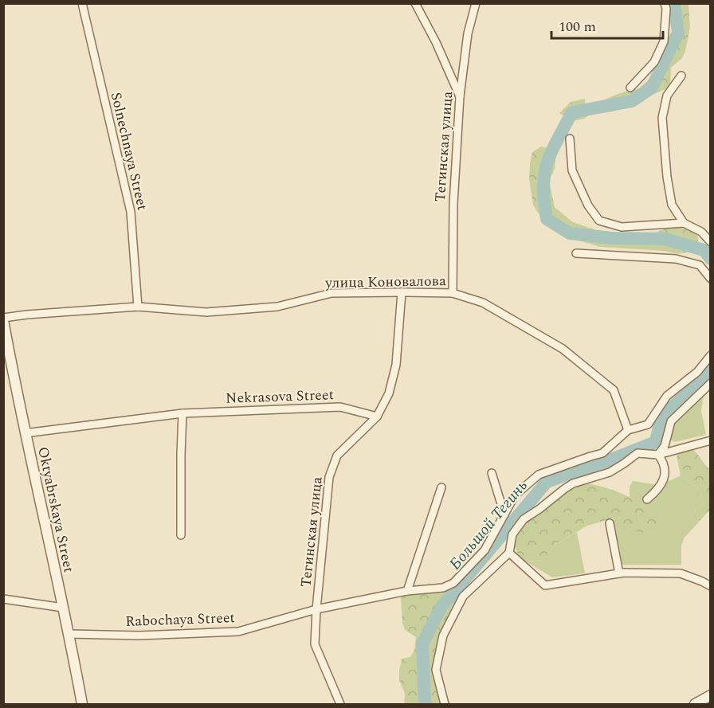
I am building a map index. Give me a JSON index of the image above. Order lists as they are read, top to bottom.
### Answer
{
  "streets": {
    "street": [
      "Тегинская улица",
      "Solnechnaya Street",
      "улица Коновалова",
      "Nekrasova Street",
      "Oktyabrskaya Street",
      "Rabochaya Street"
    ]
  },
  "crossings": [
    ["Тегинская улица", "улица Коновалова"],
    ["Тегинская улица", "Nekrasova Street"],
    ["Тегинская улица", "Rabochaya Street"],
    ["Solnechnaya Street", "улица Коновалова"],
    ["улица Коновалова", "Oktyabrskaya Street"],
    ["Nekrasova Street", "Oktyabrskaya Street"],
    ["Oktyabrskaya Street", "Rabochaya Street"]
  ],
  "water": ["Большой Тегинь"],
  "scale_bar": "100 m"
}
